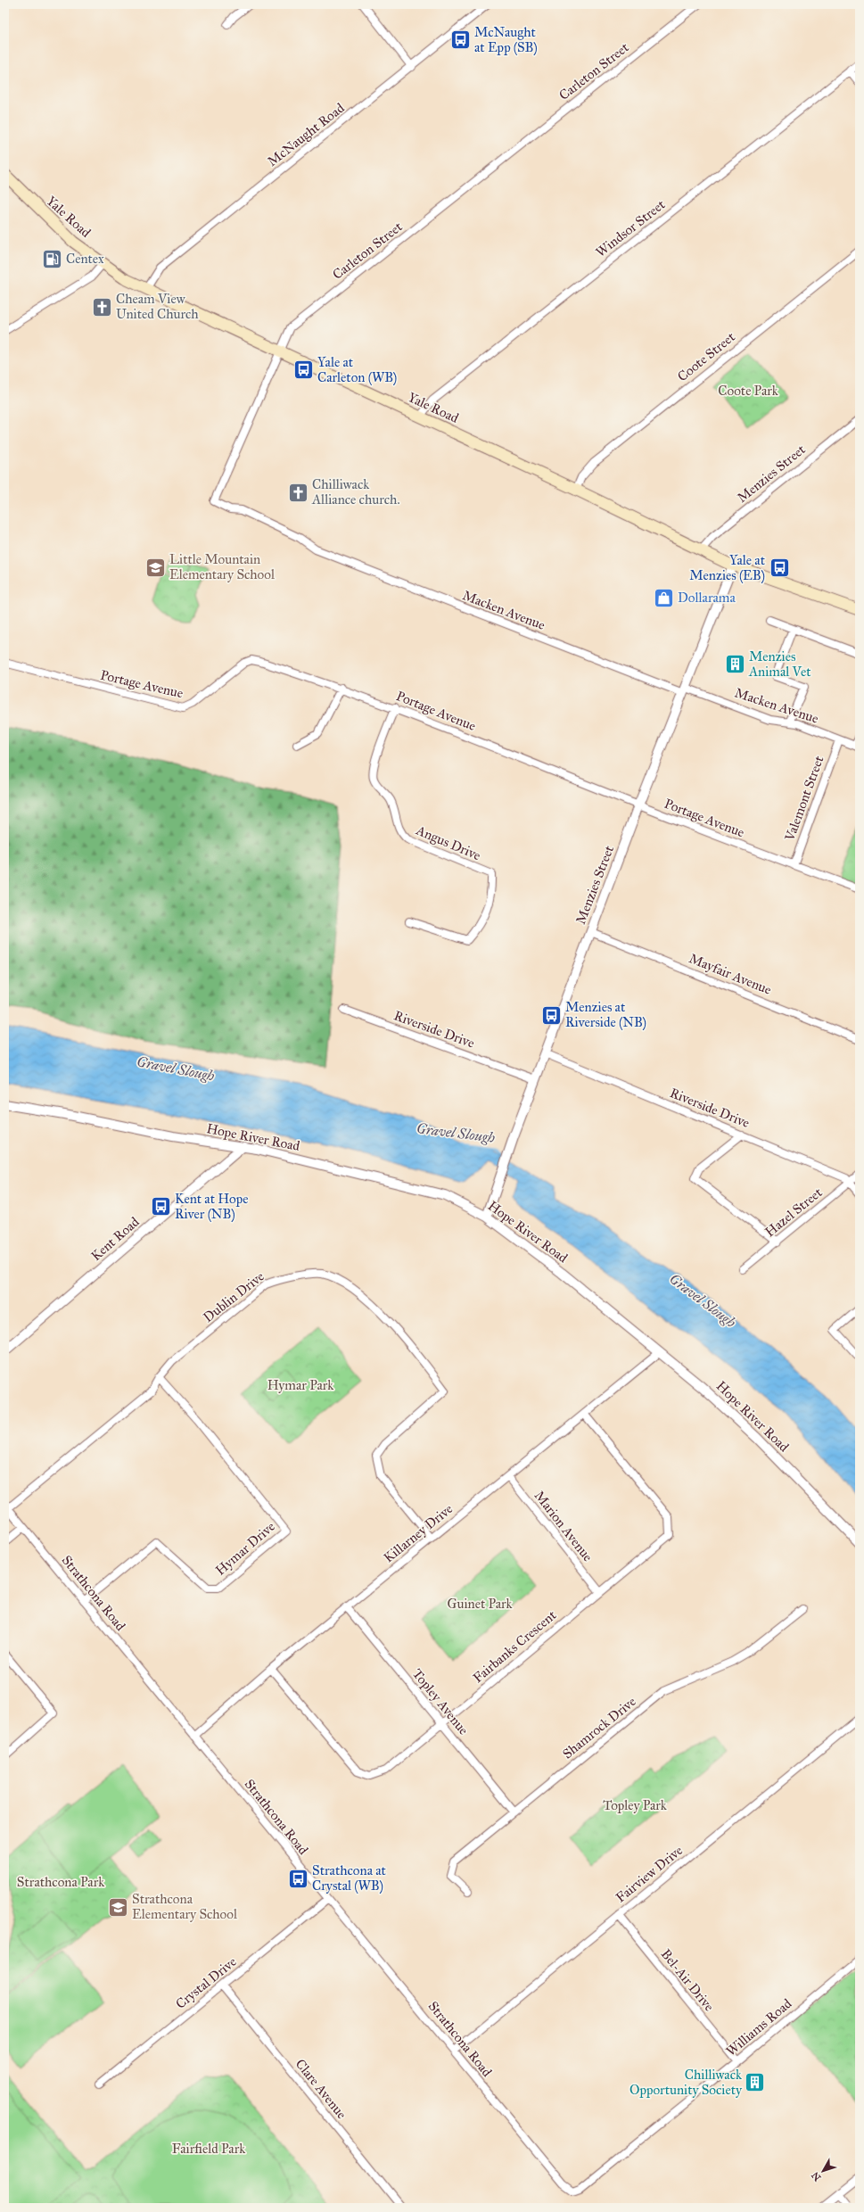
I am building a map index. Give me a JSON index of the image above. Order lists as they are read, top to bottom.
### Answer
{
  "streets": {
    "main road": ["Yale Road"],
    "street": [
      "Carleton Street",
      "McNaught Road",
      "Windsor Street",
      "Coote Street",
      "Menzies Street",
      "Macken Avenue",
      "Portage Avenue",
      "Valemont Street",
      "Angus Drive",
      "Mayfair Avenue",
      "Riverside Drive",
      "Hope River Road",
      "Hazel Street",
      "Kent Road",
      "Dublin Drive",
      "Marion Avenue",
      "Killarney Drive",
      "Hymar Drive",
      "Strathcona Road",
      "Fairbanks Crescent",
      "Topley Avenue",
      "Shamrock Drive",
      "Fairview Drive",
      "Bel-Air Drive",
      "Crystal Drive",
      "Williams Road",
      "Clare Avenue"
    ]
  },
  "crossings": [
    ["Carleton Street", "Yale Road"],
    ["Carleton Street", "Macken Avenue"],
    ["McNaught Road", "Yale Road"],
    ["Yale Road", "Windsor Street"],
    ["Yale Road", "Coote Street"],
    ["Yale Road", "Menzies Street"],
    ["Menzies Street", "Macken Avenue"],
    ["Menzies Street", "Portage Avenue"],
    ["Menzies Street", "Mayfair Avenue"],
    ["Menzies Street", "Riverside Drive"],
    ["Menzies Street", "Hope River Road"],
    ["Macken Avenue", "Valemont Street"],
    ["Portage Avenue", "Valemont Street"],
    ["Portage Avenue", "Angus Drive"],
    ["Riverside Drive", "Hazel Street"],
    ["Hope River Road", "Kent Road"],
    ["Hope River Road", "Killarney Drive"],
    ["Dublin Drive", "Killarney Drive"],
    ["Dublin Drive", "Hymar Drive"],
    ["Dublin Drive", "Strathcona Road"],
    ["Marion Avenue", "Killarney Drive"],
    ["Marion Avenue", "Fairbanks Crescent"],
    ["Killarney Drive", "Strathcona Road"],
    ["Killarney Drive", "Fairbanks Crescent"],
    ["Killarney Drive", "Topley Avenue"],
    ["Hymar Drive", "Strathcona Road"],
    ["Strathcona Road", "Fairview Drive"],
    ["Strathcona Road", "Crystal Drive"],
    ["Strathcona Road", "Williams Road"],
    ["Fairbanks Crescent", "Topley Avenue"],
    ["Topley Avenue", "Shamrock Drive"],
    ["Fairview Drive", "Bel-Air Drive"],
    ["Bel-Air Drive", "Williams Road"],
    ["Crystal Drive", "Clare Avenue"]
  ],
  "water": ["Gravel Slough"],
  "parks": [
    "Coote Park",
    "Hymar Park",
    "Guinet Park",
    "Topley Park",
    "Strathcona Park",
    "Fairfield Park"
  ],
  "places": {
    "bus stop": [
      "McNaught at Epp (SB)",
      "Yale at Carleton (WB)",
      "Yale at Menzies (EB)",
      "Menzies at Riverside (NB)",
      "Kent at Hope River (NB)",
      "Strathcona at Crystal (WB)"
    ],
    "fuel station": ["Centex"],
    "church": ["Cheam View United Church", "Chilliwack Alliance church."],
    "school or university": ["Little Mountain Elementary School", "Strathcona Elementary School"],
    "shop": ["Dollarama"],
    "building": ["Menzies Animal Vet", "Chilliwack Opportunity Society"]
  },
  "north": "bottom left"
}
